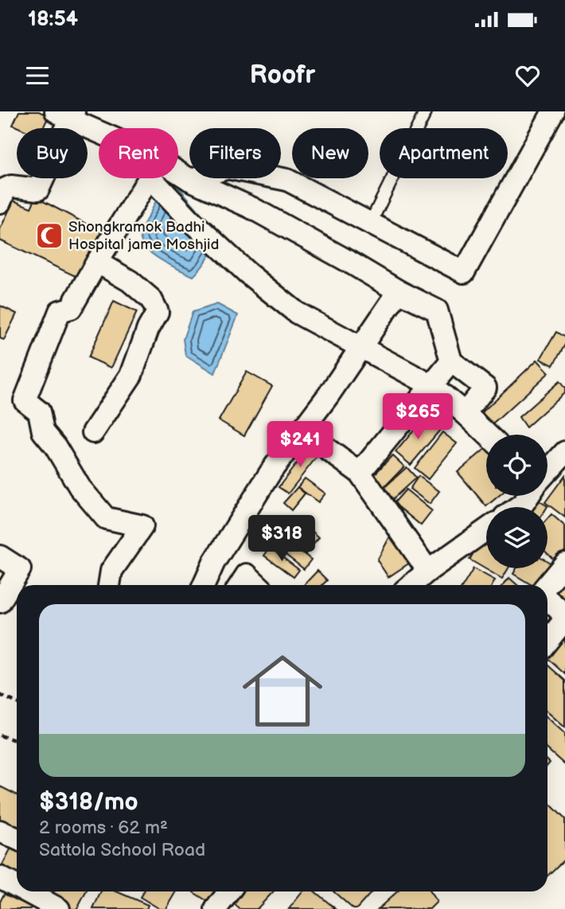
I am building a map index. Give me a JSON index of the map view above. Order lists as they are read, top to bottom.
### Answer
{
  "places": {
    "mosque": ["Shongkramok Badhi Hospital jame Moshjid"]
  },
  "page": {
    "status": "18:54",
    "header": "Roofr",
    "chip": [
      "Buy",
      "Rent",
      "Filters",
      "New",
      "Apartment"
    ],
    "price": ["$265", "$241", "$318"],
    "list": [
      {
        "name": "$318/mo",
        "note": "2 rooms · 62 m² · Sattola School Road"
      }
    ]
  }
}
